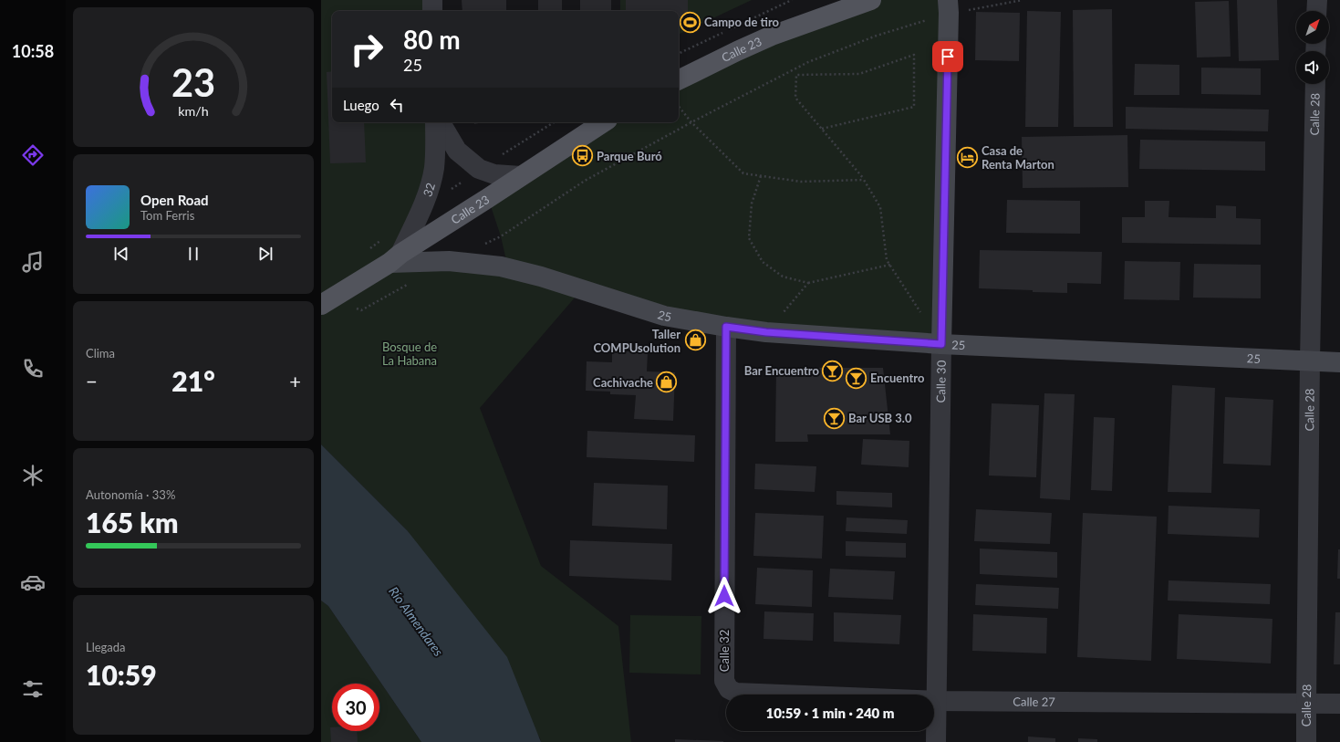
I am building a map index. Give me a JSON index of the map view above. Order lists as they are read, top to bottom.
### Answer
{
  "streets": {
    "main road": ["Calle 23", "25", "Calle 30"],
    "street": [
      "Calle 28",
      "32",
      "Calle 32",
      "Calle 27"
    ]
  },
  "crossings": [
    ["Calle 23", "32"],
    ["Calle 23", "25"],
    ["Calle 28", "25"],
    ["Calle 28", "Calle 27"],
    ["32", "25"],
    ["25", "Calle 30"],
    ["25", "Calle 32"],
    ["Calle 30", "Calle 27"],
    ["Calle 32", "Calle 27"]
  ],
  "water": ["Río Almendares"],
  "parks": ["Bosque de La Habana"],
  "places": {
    "sports": ["Campo de tiro"],
    "bus stop": ["Parque Buró"],
    "hotel": ["Casa de Renta Marton"],
    "shop": ["Taller COMPUsolution", "Cachivache"],
    "bar": ["Bar Encuentro", "Encuentro", "Bar USB 3.0"]
  },
  "north": "top right",
  "page": {
    "tabs": "10:58",
    "turn": ["80 m", "25"],
    "then": "Luego",
    "song": ["Open Road", "Tom Ferris"],
    "tile": [
      "Clima",
      ["Autonomía · 33%", "165 km"],
      ["Llegada", "10:59"]
    ],
    "heat": ["−", "21°", "+"],
    "limit": "30",
    "trip": "10:59 · 1 min · 240 m",
    "gauge": ["23", "km/h"]
  }
}
